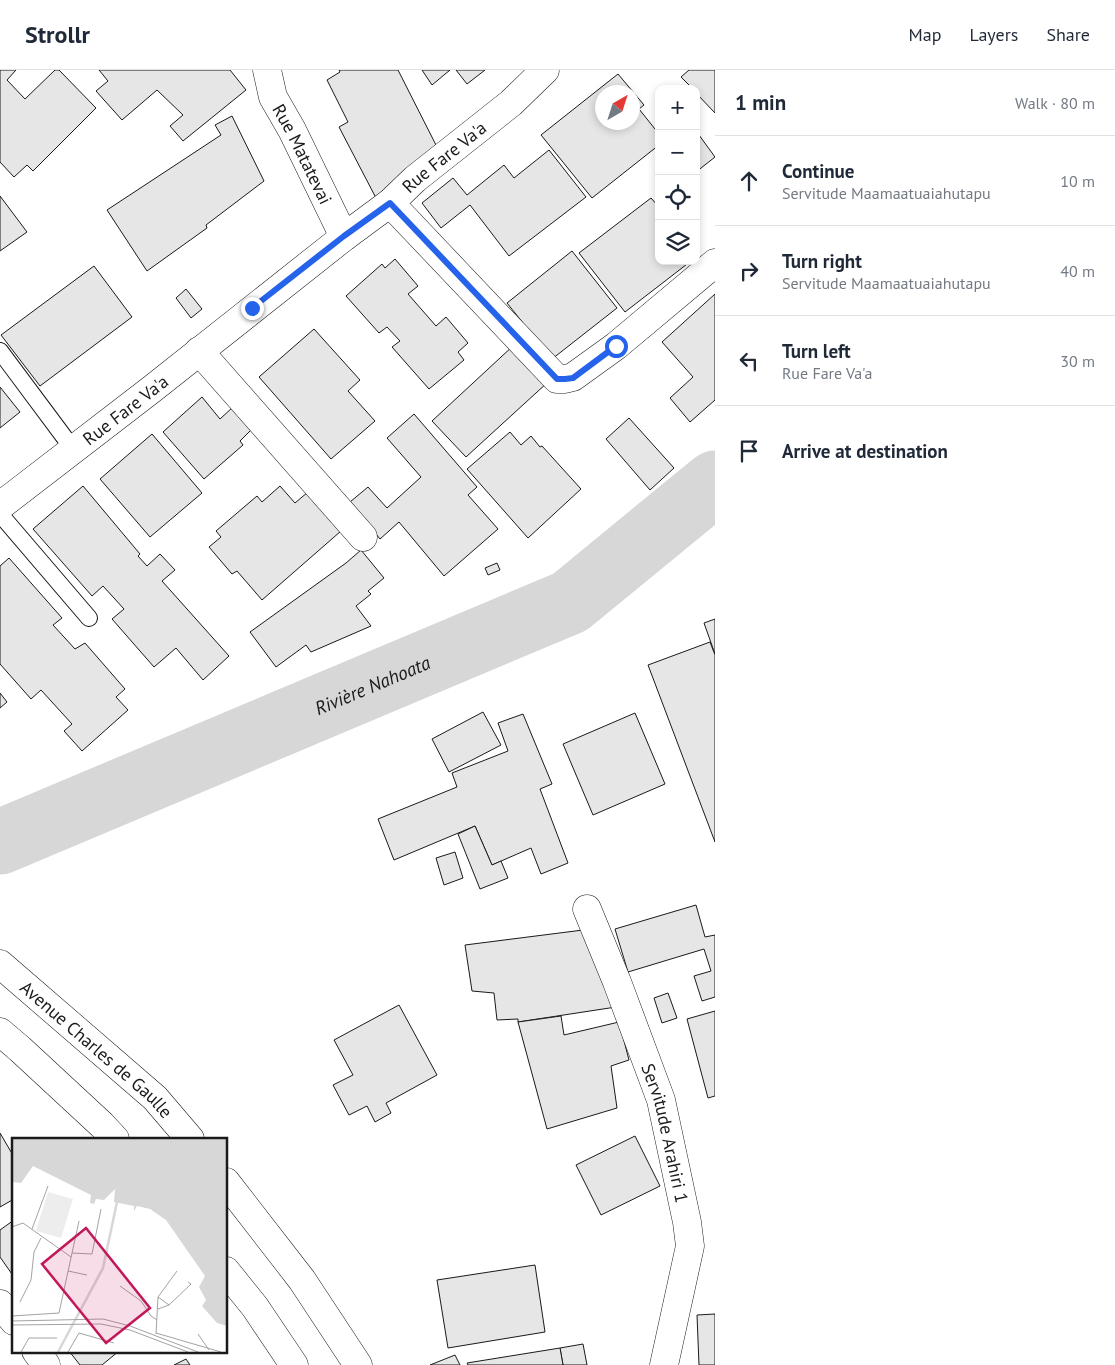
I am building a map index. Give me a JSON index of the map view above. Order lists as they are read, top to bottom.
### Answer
{
  "streets": {
    "street": [
      "Rue Matatevai",
      "Rue Fare Va'a",
      "Avenue Charles de Gaulle",
      "Servitude Arahiri 1"
    ]
  },
  "crossings": [
    ["Rue Matatevai", "Rue Fare Va'a"]
  ],
  "water": ["Rivière Nahoata"],
  "north": "top right",
  "page": {
    "header": "Strollr",
    "nav": ["Map", "Layers", "Share"],
    "heading": ["1 min", "Walk · 80 m"],
    "map_buttons": ["+", "−"],
    "list": [
      ["Continue", "Servitude Maamaatuaiahutapu", "10 m"],
      ["Turn right", "Servitude Maamaatuaiahutapu", "40 m"],
      ["Turn left", "Rue Fare Va'a", "30 m"],
      "Arrive at destination"
    ]
  }
}
